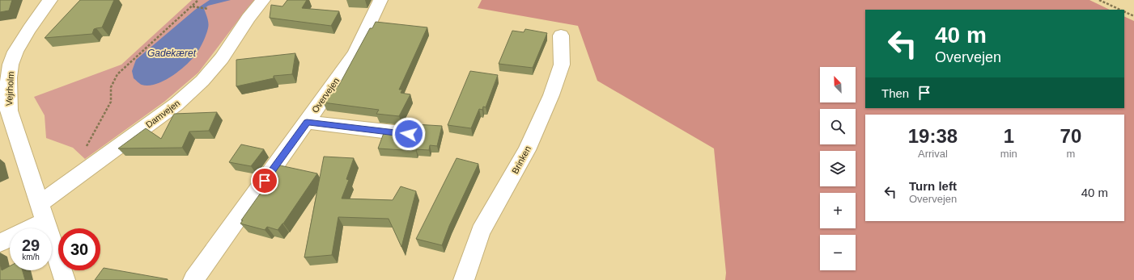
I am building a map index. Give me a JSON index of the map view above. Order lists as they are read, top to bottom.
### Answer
{
  "streets": {
    "street": [
      "Vejrholm",
      "Overvejen",
      "Damvejen",
      "Brinken"
    ]
  },
  "crossings": [
    ["Vejrholm", "Damvejen"]
  ],
  "water": ["Gadekæret"],
  "north": "top left",
  "page": {
    "turn": ["40 m", "Overvejen"],
    "map_buttons": ["+", "−"],
    "then": "Then",
    "eta": [
      "19:38",
      "Arrival",
      "1",
      "min",
      "70",
      "m"
    ],
    "list": [
      {
        "name": "Turn left",
        "note": "Overvejen",
        "value": "40 m"
      }
    ],
    "speed": "29 km/h",
    "limit": "30"
  }
}
